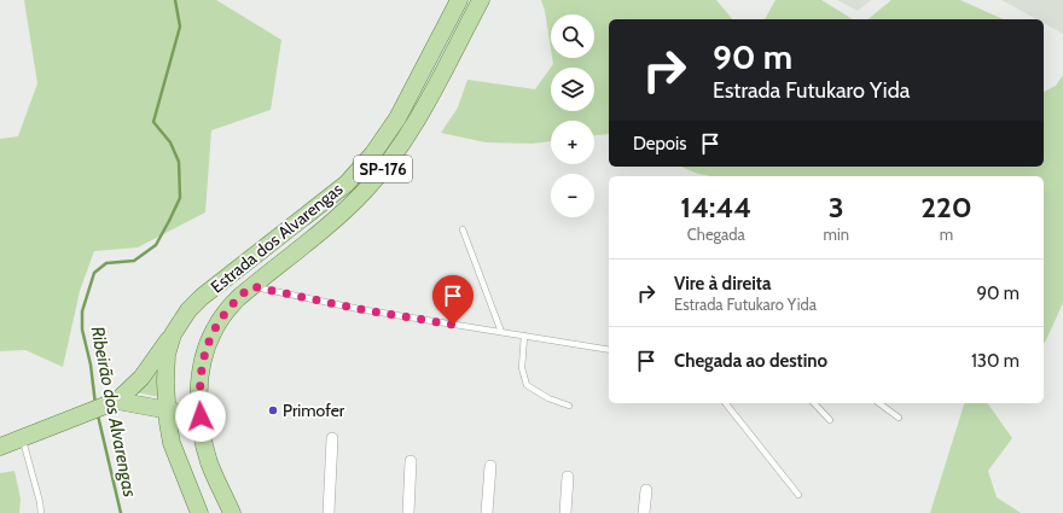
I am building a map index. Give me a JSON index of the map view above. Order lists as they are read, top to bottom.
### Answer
{
  "streets": {
    "main road": ["SP-176", "Estrada dos Alvarengas"]
  },
  "water": ["Ribeirão dos Alvarengas"],
  "places": ["Primofer"],
  "page": {
    "map_buttons": ["+", "−"],
    "turn": ["90 m", "Estrada Futukaro Yida"],
    "then": "Depois",
    "eta": [
      "14:44",
      "Chegada",
      "3",
      "min",
      "220",
      "m"
    ],
    "list": [
      {
        "name": "Vire à direita",
        "note": "Estrada Futukaro Yida",
        "value": "90 m"
      },
      {
        "name": "Chegada ao destino",
        "value": "130 m"
      }
    ]
  }
}
